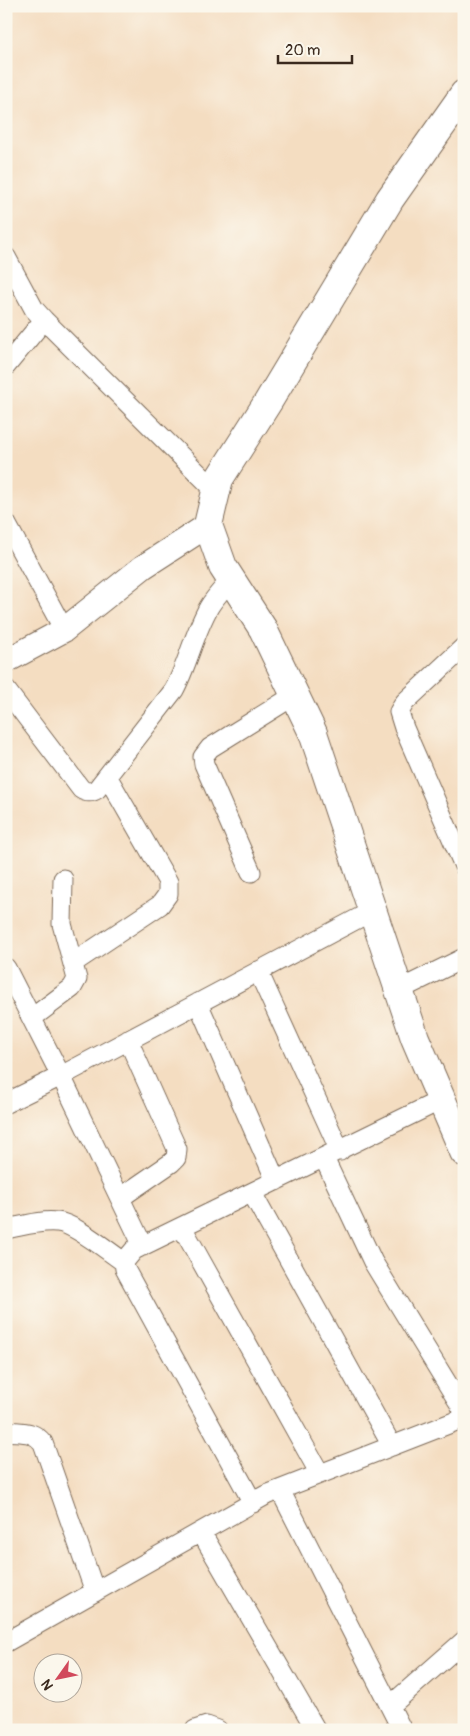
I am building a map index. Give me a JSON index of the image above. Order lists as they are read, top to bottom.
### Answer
{
  "scale_bar": "20 m",
  "north": "bottom left"
}
